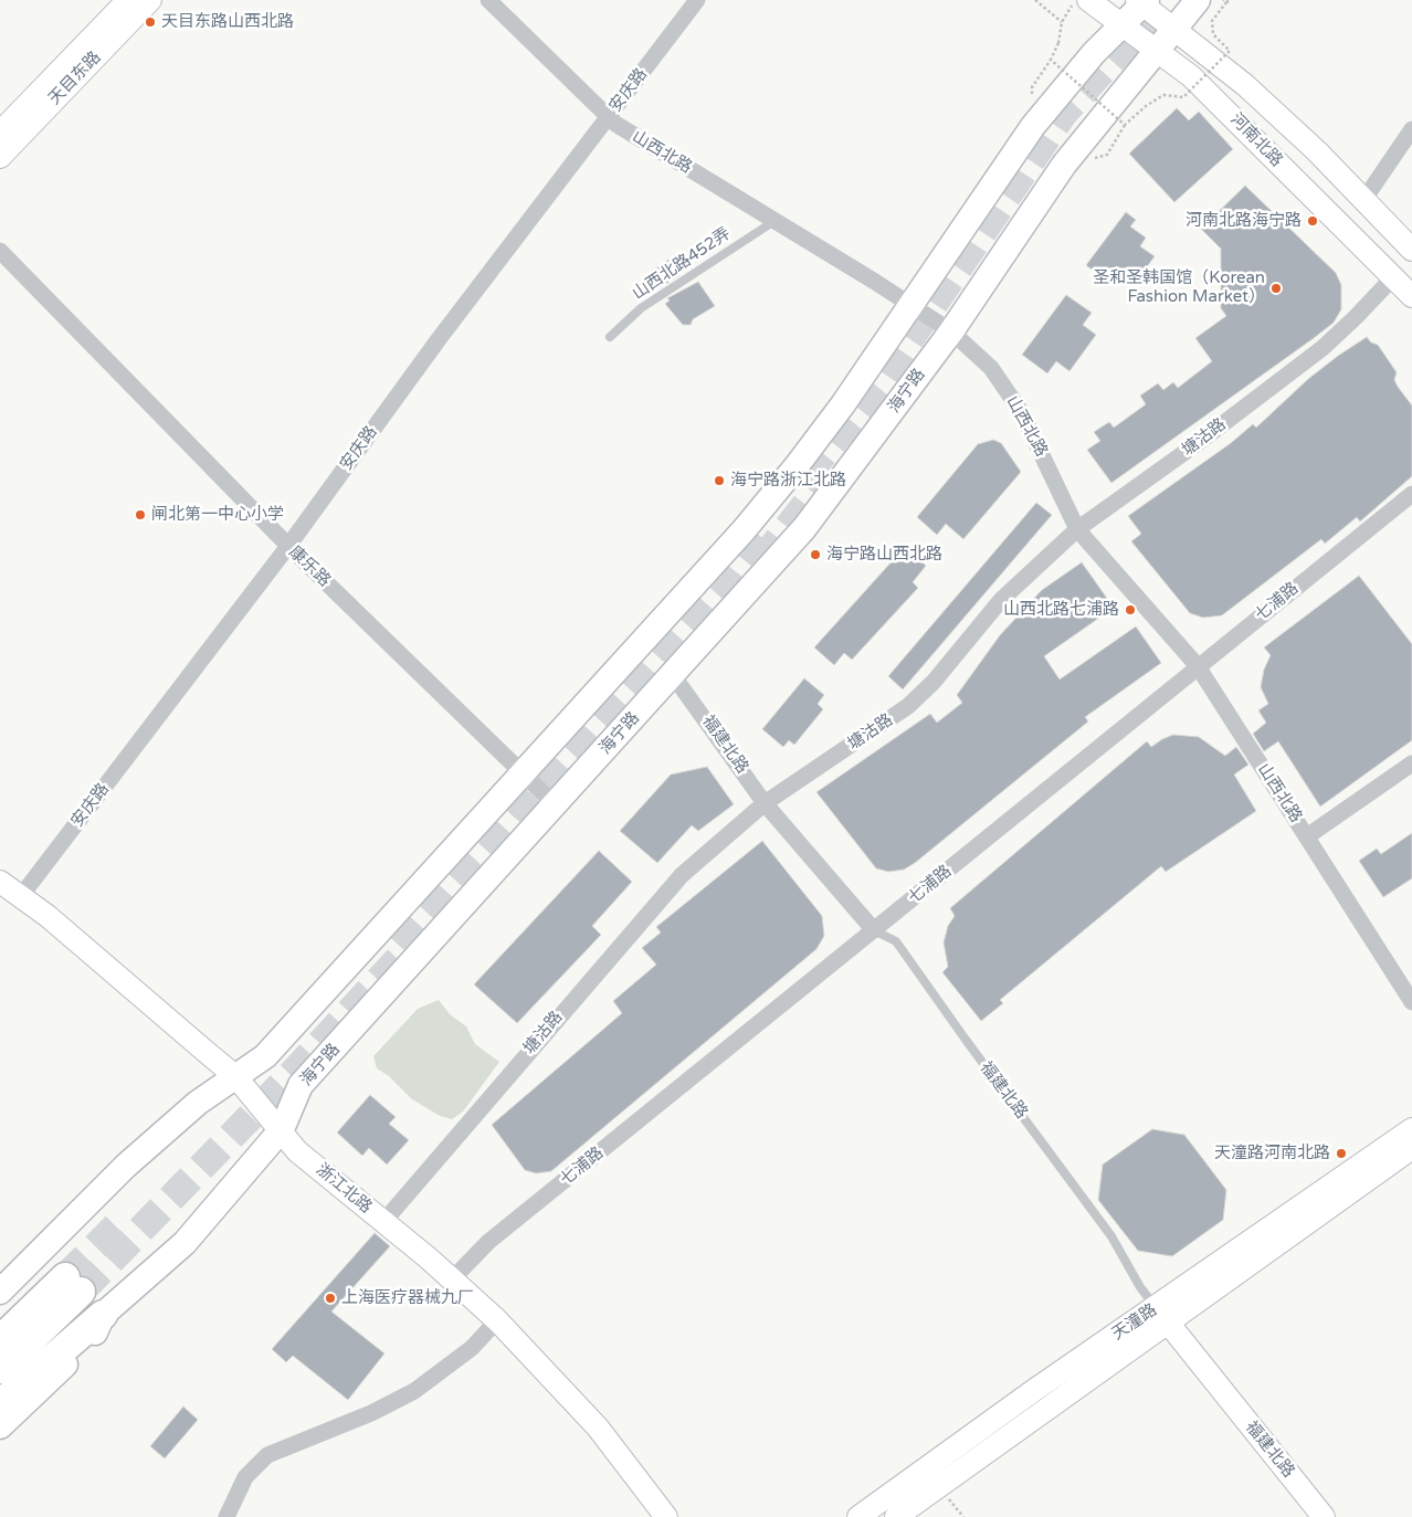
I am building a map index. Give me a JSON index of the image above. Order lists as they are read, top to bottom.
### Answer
{
  "streets": {
    "main road": [
      "天目东路",
      "河南北路",
      "海宁路",
      "福建北路",
      "浙江北路",
      "天潼路"
    ],
    "street": [
      "安庆路",
      "山西北路",
      "塘沽路",
      "康乐路",
      "七浦路"
    ],
    "lane": ["山西北路452弄"]
  },
  "crossings": [
    ["安庆路", "山西北路"],
    ["安庆路", "康乐路"],
    ["安庆路", "浙江北路"],
    ["河南北路", "海宁路"],
    ["河南北路", "塘沽路"],
    ["山西北路", "山西北路452弄"],
    ["山西北路", "海宁路"],
    ["山西北路", "塘沽路"],
    ["山西北路", "七浦路"],
    ["海宁路", "康乐路"],
    ["海宁路", "福建北路"],
    ["海宁路", "浙江北路"],
    ["塘沽路", "福建北路"],
    ["塘沽路", "浙江北路"],
    ["七浦路", "福建北路"],
    ["七浦路", "浙江北路"],
    ["福建北路", "天潼路"]
  ],
  "places": [
    "天目东路山西北路",
    "河南北路海宁路",
    "圣和圣韩国馆（Korean Fashion Market）",
    "海宁路浙江北路",
    "闸北第一中心小学",
    "海宁路山西北路",
    "山西北路七浦路",
    "天潼路河南北路",
    "上海医疗器械九厂"
  ]
}
